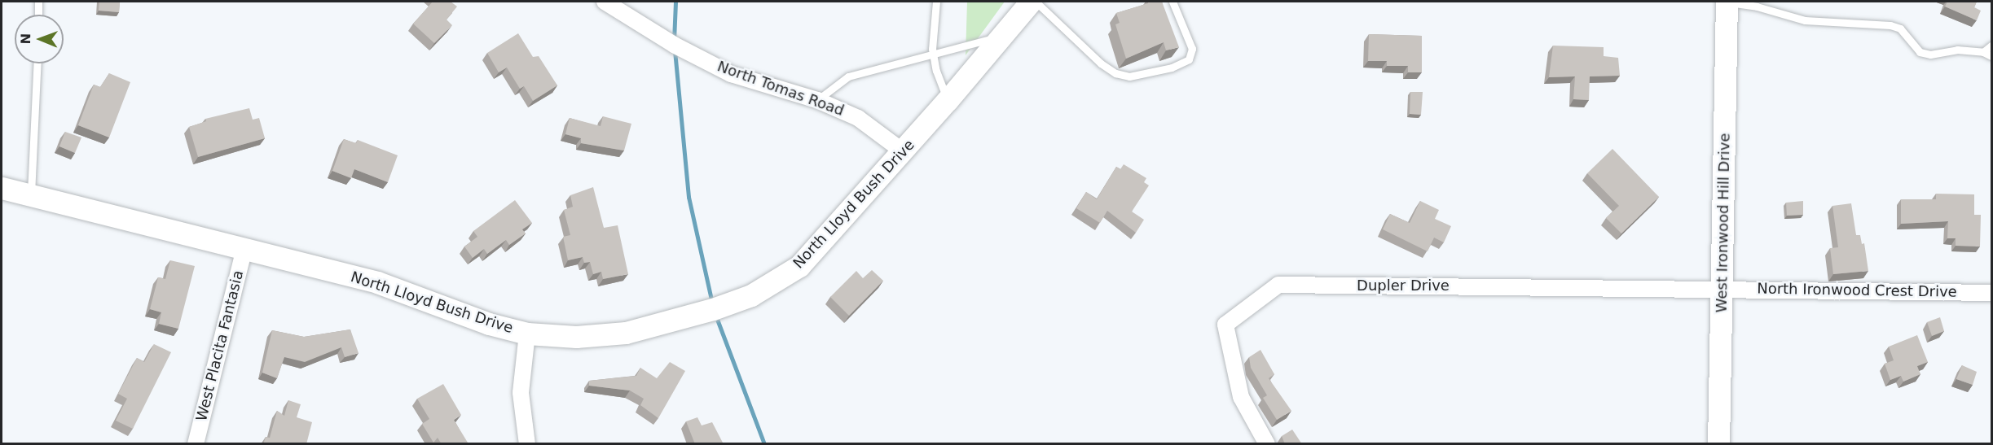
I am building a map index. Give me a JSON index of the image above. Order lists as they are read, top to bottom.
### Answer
{
  "streets": {
    "street": [
      "North Tomas Road",
      "North Lloyd Bush Drive",
      "West Ironwood Hill Drive",
      "Dupler Drive",
      "North Ironwood Crest Drive",
      "West Placita Fantasia"
    ]
  },
  "crossings": [
    ["North Tomas Road", "North Lloyd Bush Drive"],
    ["North Lloyd Bush Drive", "West Placita Fantasia"],
    ["West Ironwood Hill Drive", "Dupler Drive"],
    ["West Ironwood Hill Drive", "North Ironwood Crest Drive"],
    ["Dupler Drive", "North Ironwood Crest Drive"]
  ],
  "north": "left"
}
